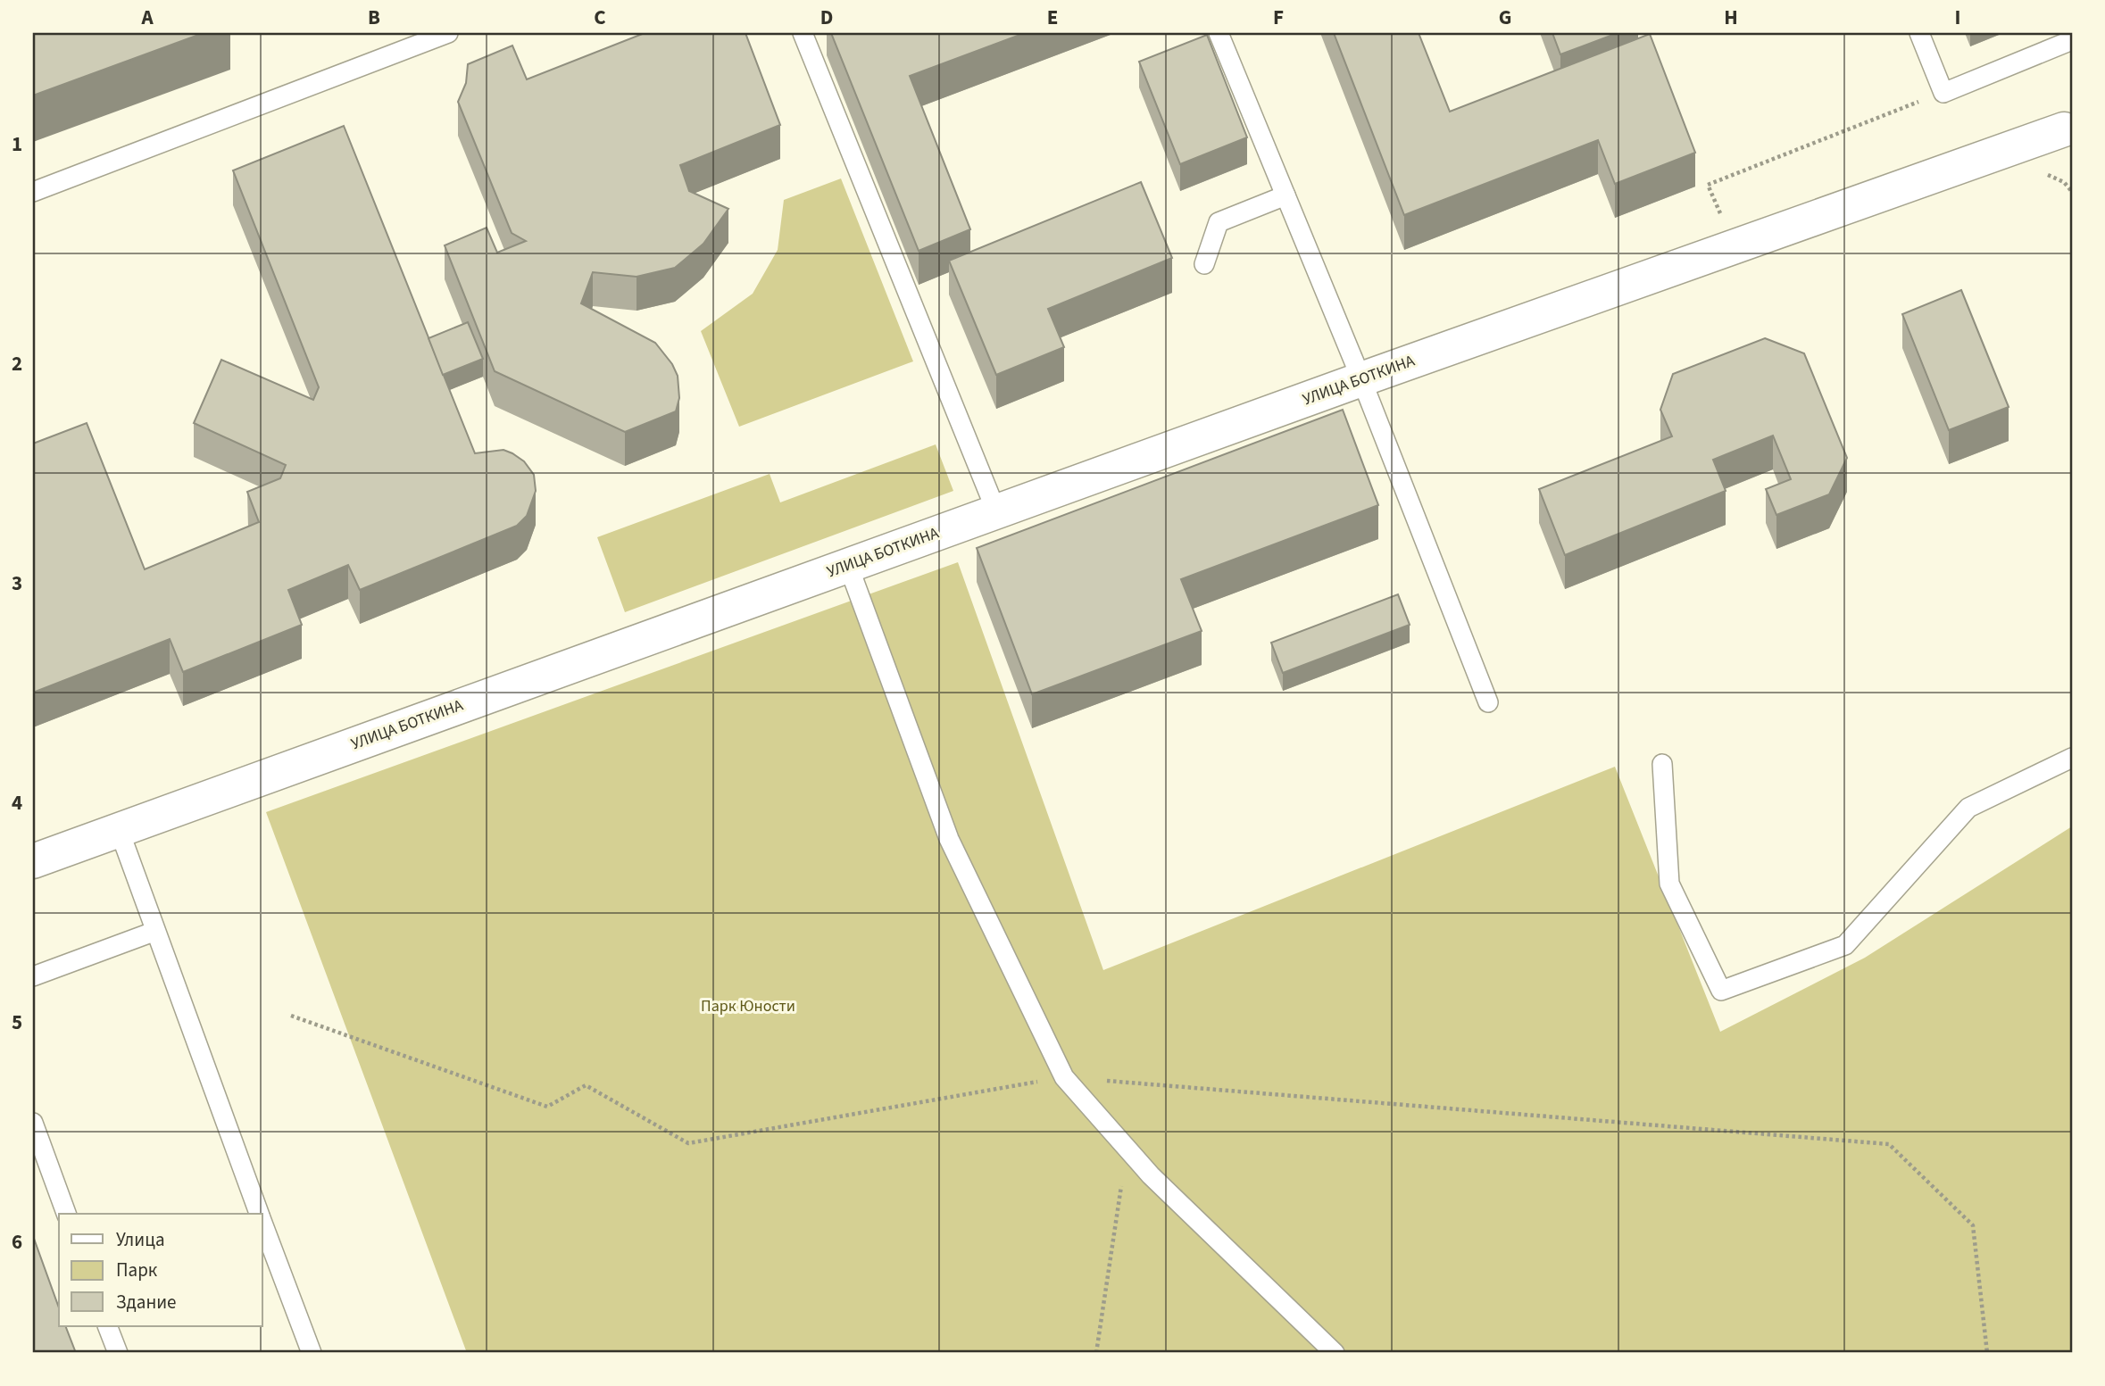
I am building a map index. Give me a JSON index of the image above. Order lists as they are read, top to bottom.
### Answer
{
  "streets": {
    "street": ["УЛИЦА БОТКИНА"]
  },
  "parks": ["Парк Юности"],
  "legend": ["Улица", "Парк", "Здание"],
  "grid": {
    "columns": [
      "A",
      "B",
      "C",
      "D",
      "E",
      "F",
      "G",
      "H",
      "I"
    ],
    "rows": [
      "1",
      "2",
      "3",
      "4",
      "5",
      "6"
    ]
  }
}
